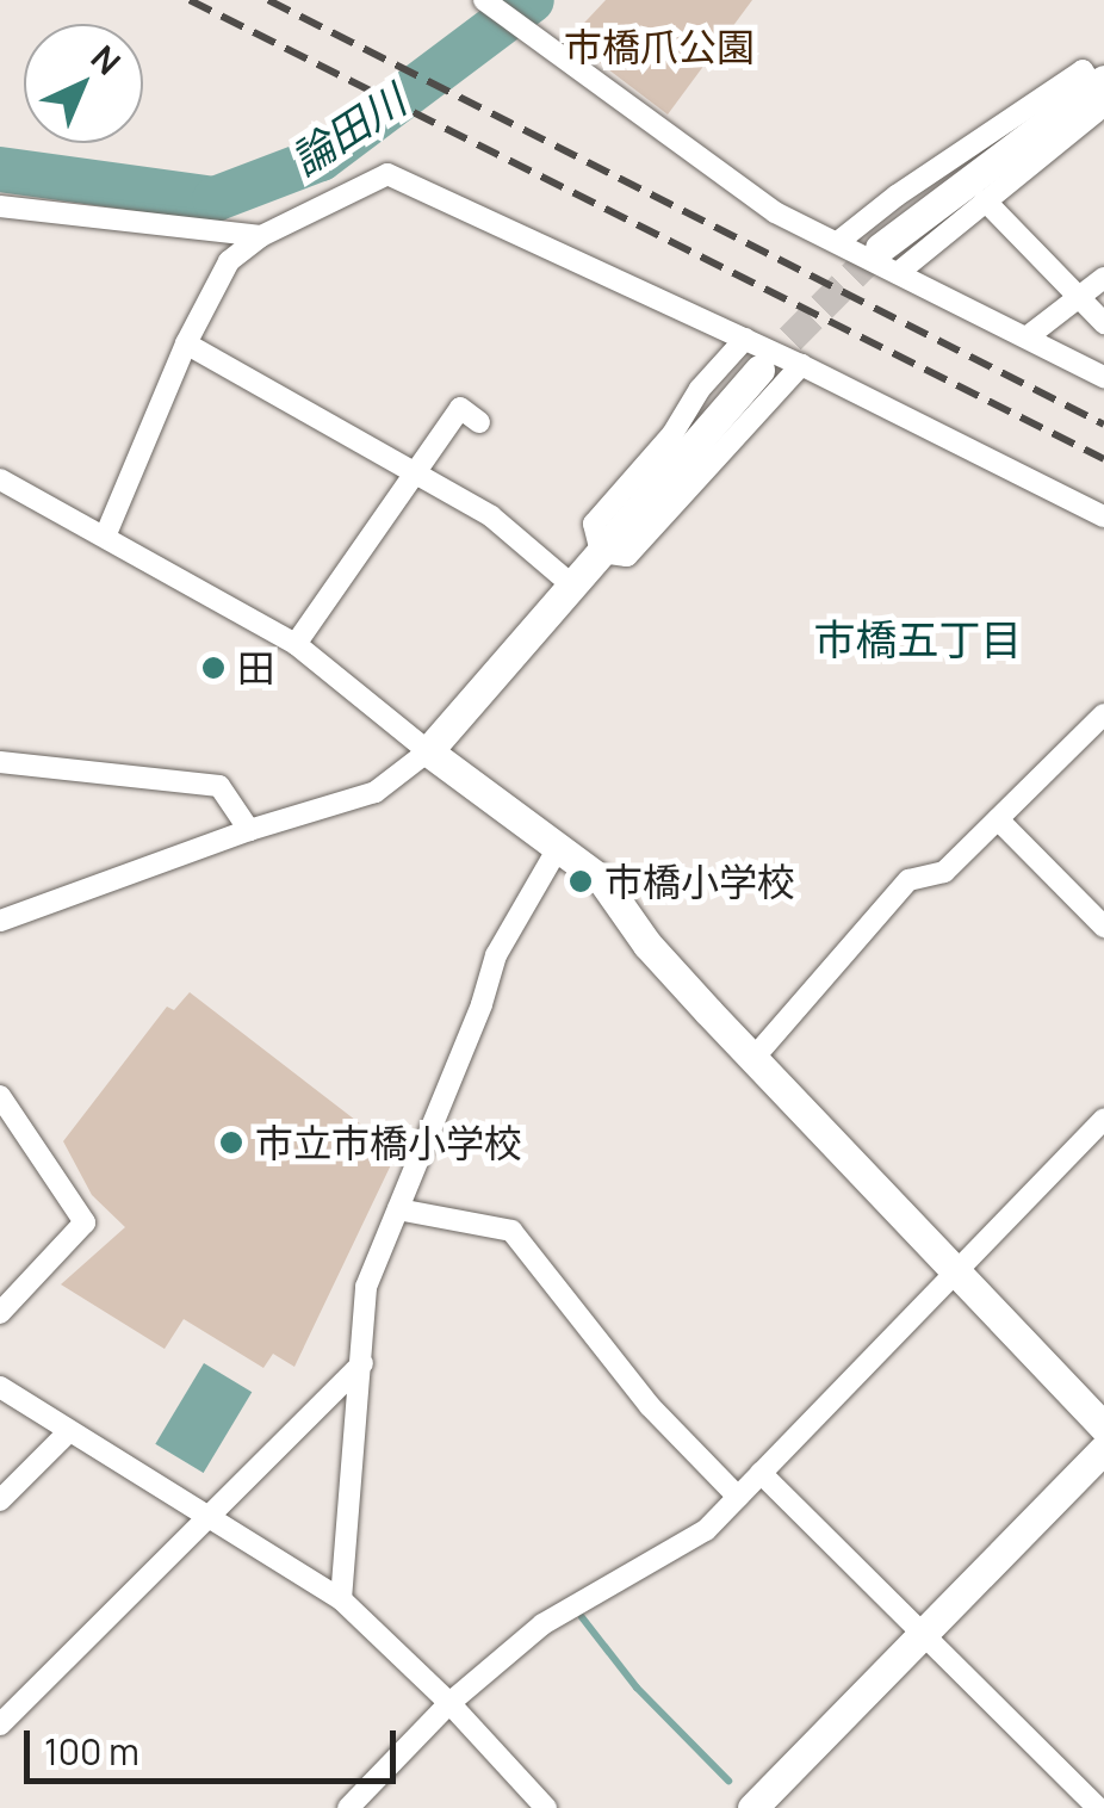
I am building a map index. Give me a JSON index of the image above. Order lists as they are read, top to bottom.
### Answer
{
  "districts": ["市橋五丁目"],
  "water": ["論田川"],
  "parks": ["市橋爪公園"],
  "places": ["田", "市橋小学校", "市立市橋小学校"],
  "scale_bar": "100 m",
  "north": "top right"
}
